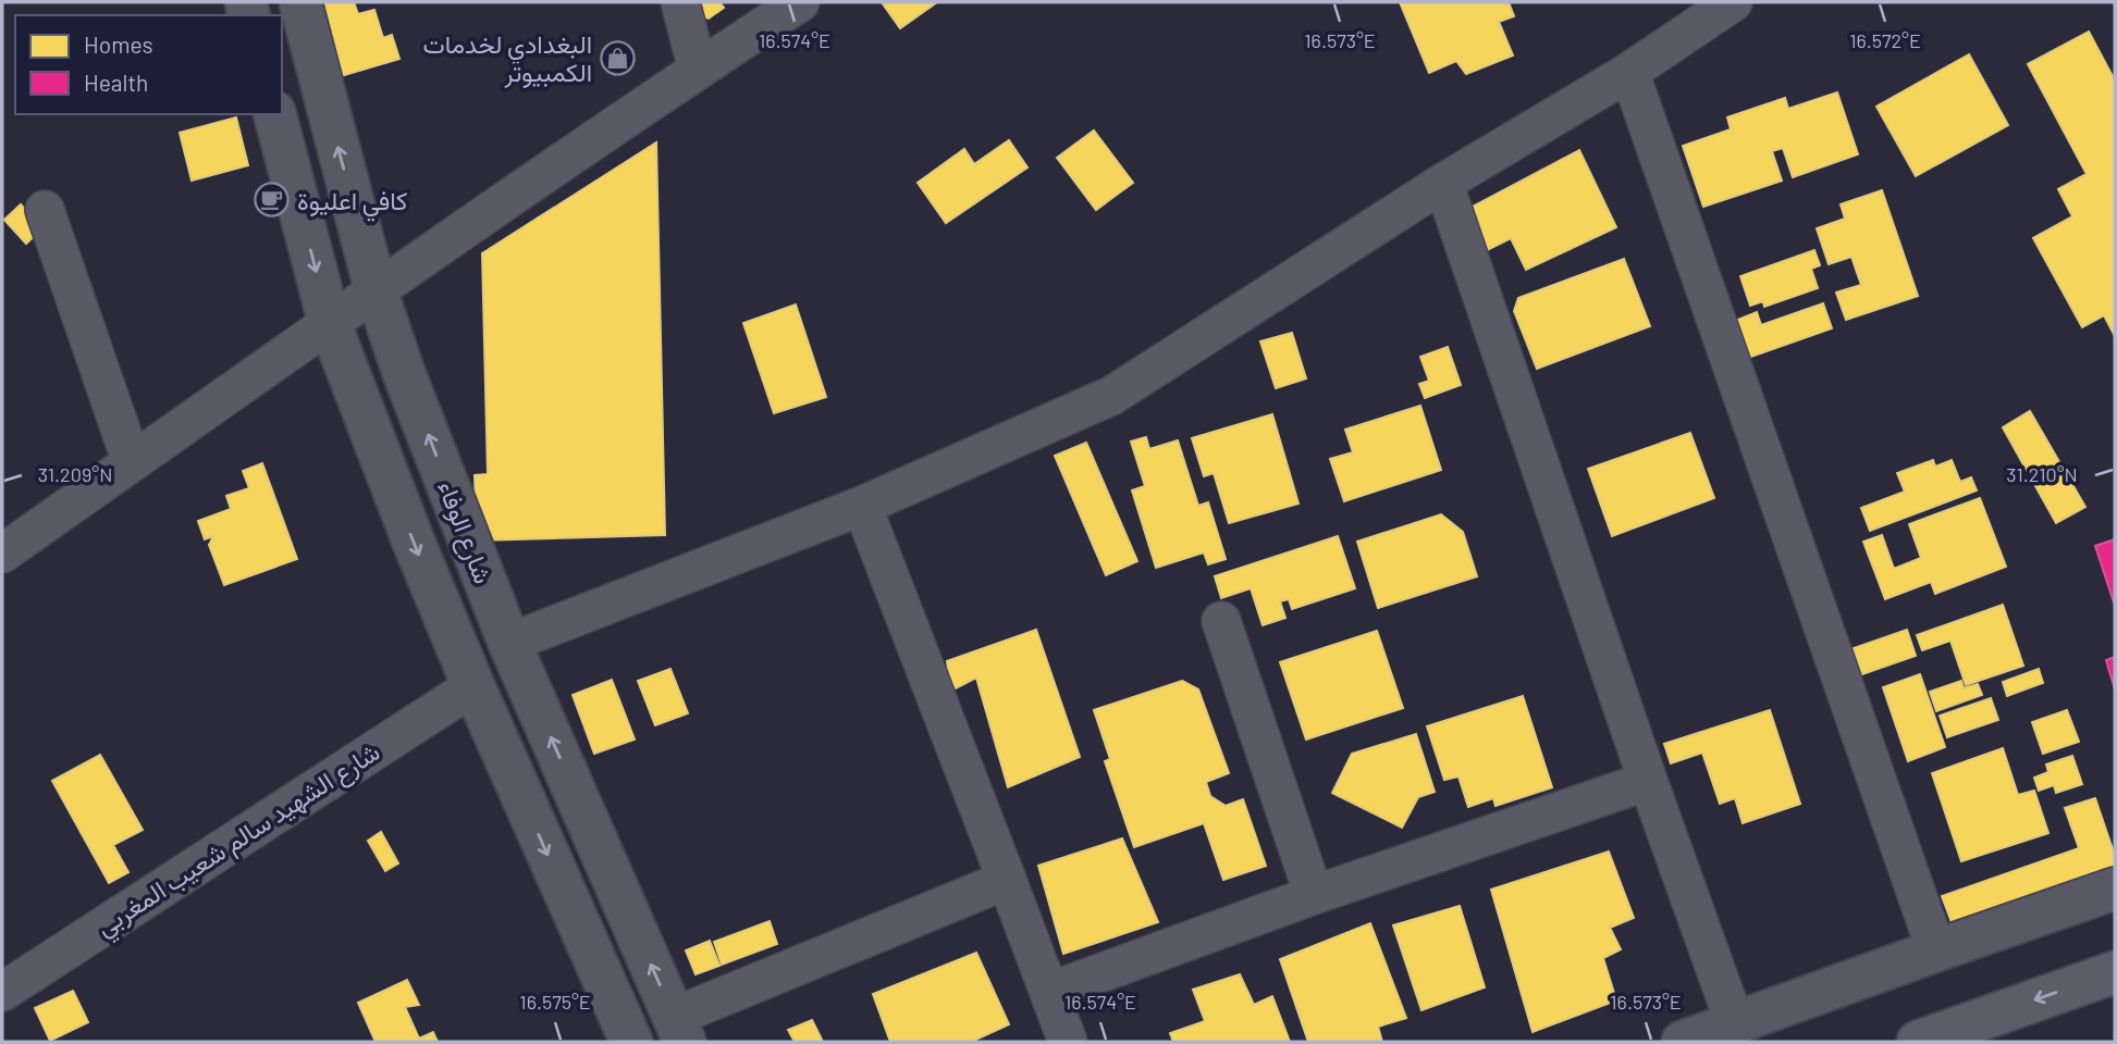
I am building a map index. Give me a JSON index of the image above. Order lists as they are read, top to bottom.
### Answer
{
  "streets": {
    "street": ["شارع الوفاء", "شارع الشهيد سالم شعيب المغربي"]
  },
  "crossings": [
    ["شارع الوفاء", "شارع الشهيد سالم شعيب المغربي"]
  ],
  "places": {
    "shop": ["البغدادي لخدمات الكمبيوتر"],
    "cafe": ["كافي اعليوة"]
  },
  "legend": ["Homes", "Health"],
  "coordinates": [
    "16.574°E",
    "16.573°E",
    "16.572°E",
    "31.209°N",
    "31.210°N",
    "16.575°E"
  ]
}
